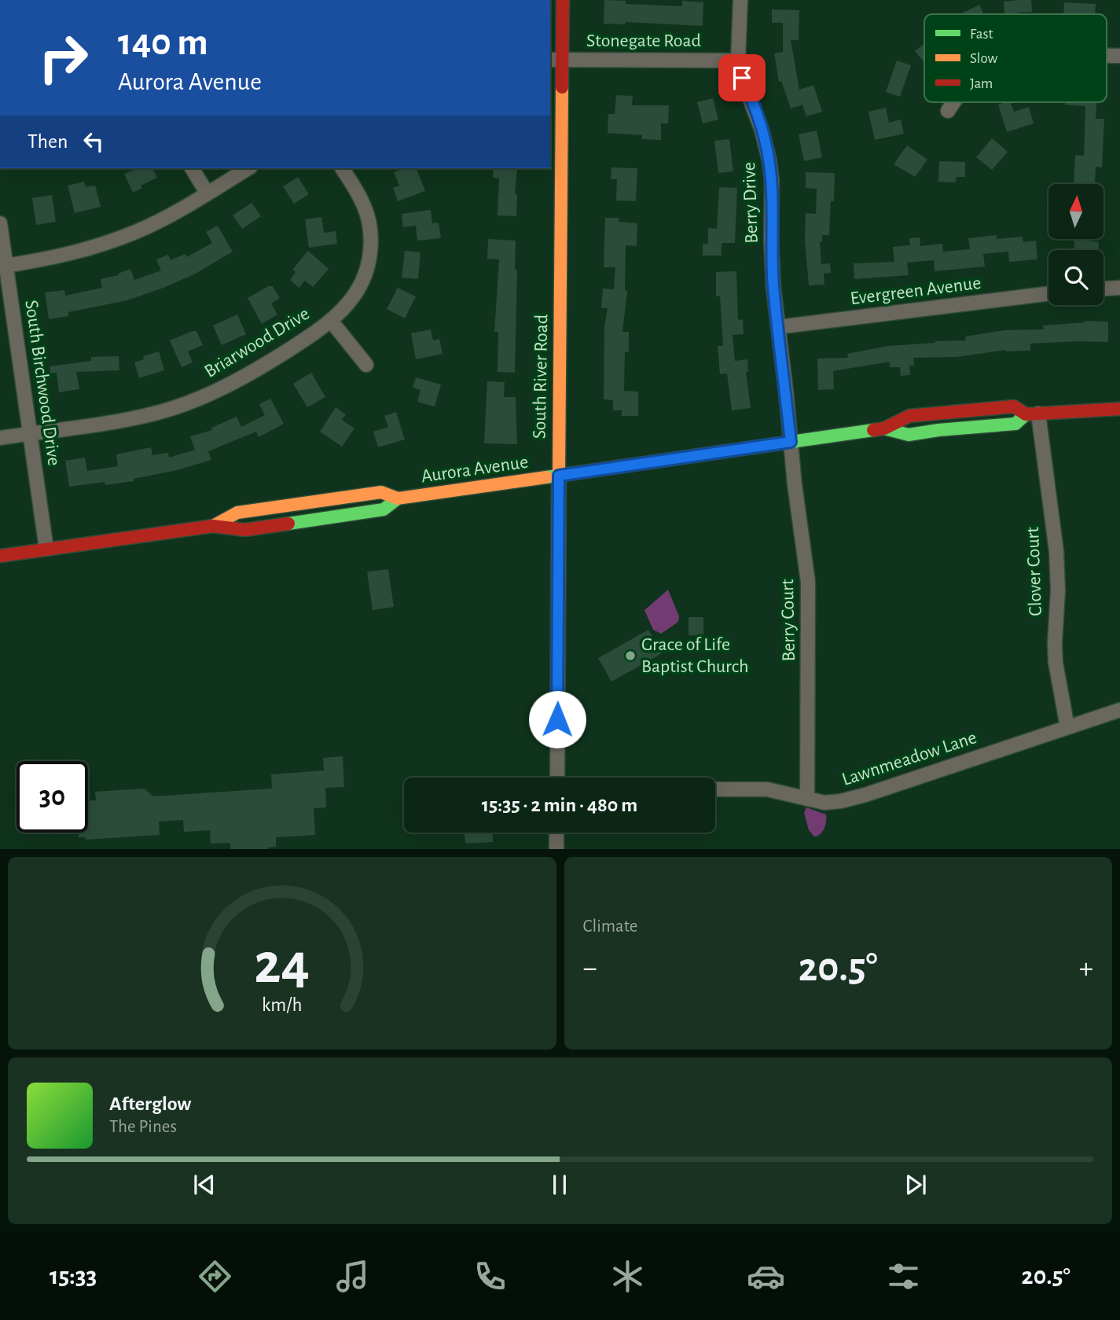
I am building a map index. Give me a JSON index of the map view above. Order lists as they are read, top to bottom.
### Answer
{
  "streets": {
    "main road": ["South River Road", "Aurora Avenue"],
    "street": [
      "Stonegate Road",
      "Berry Drive",
      "Evergreen Avenue",
      "Briarwood Drive",
      "South Birchwood Drive",
      "Clover Court",
      "Berry Court",
      "Lawnmeadow Lane"
    ]
  },
  "crossings": [
    ["Stonegate Road", "Berry Drive"],
    ["Stonegate Road", "South River Road"],
    ["Berry Drive", "Evergreen Avenue"],
    ["Berry Drive", "Aurora Avenue"],
    ["Berry Drive", "Berry Court"],
    ["Briarwood Drive", "South Birchwood Drive"],
    ["South River Road", "Aurora Avenue"],
    ["South Birchwood Drive", "Aurora Avenue"],
    ["Aurora Avenue", "Clover Court"],
    ["Aurora Avenue", "Berry Court"],
    ["Clover Court", "Lawnmeadow Lane"],
    ["Berry Court", "Lawnmeadow Lane"]
  ],
  "places": ["Grace of Life Baptist Church"],
  "legend": ["Fast", "Slow", "Jam"],
  "north": "top",
  "page": {
    "turn": ["140 m", "Aurora Avenue"],
    "then": "Then",
    "limit": "30",
    "trip": "15:35 · 2 min · 480 m",
    "tile": "Climate",
    "heat": ["−", "20.5°", "+"],
    "song": ["Afterglow", "The Pines"],
    "tabs": ["15:33", "20.5°"],
    "gauge": ["24", "km/h"]
  }
}
